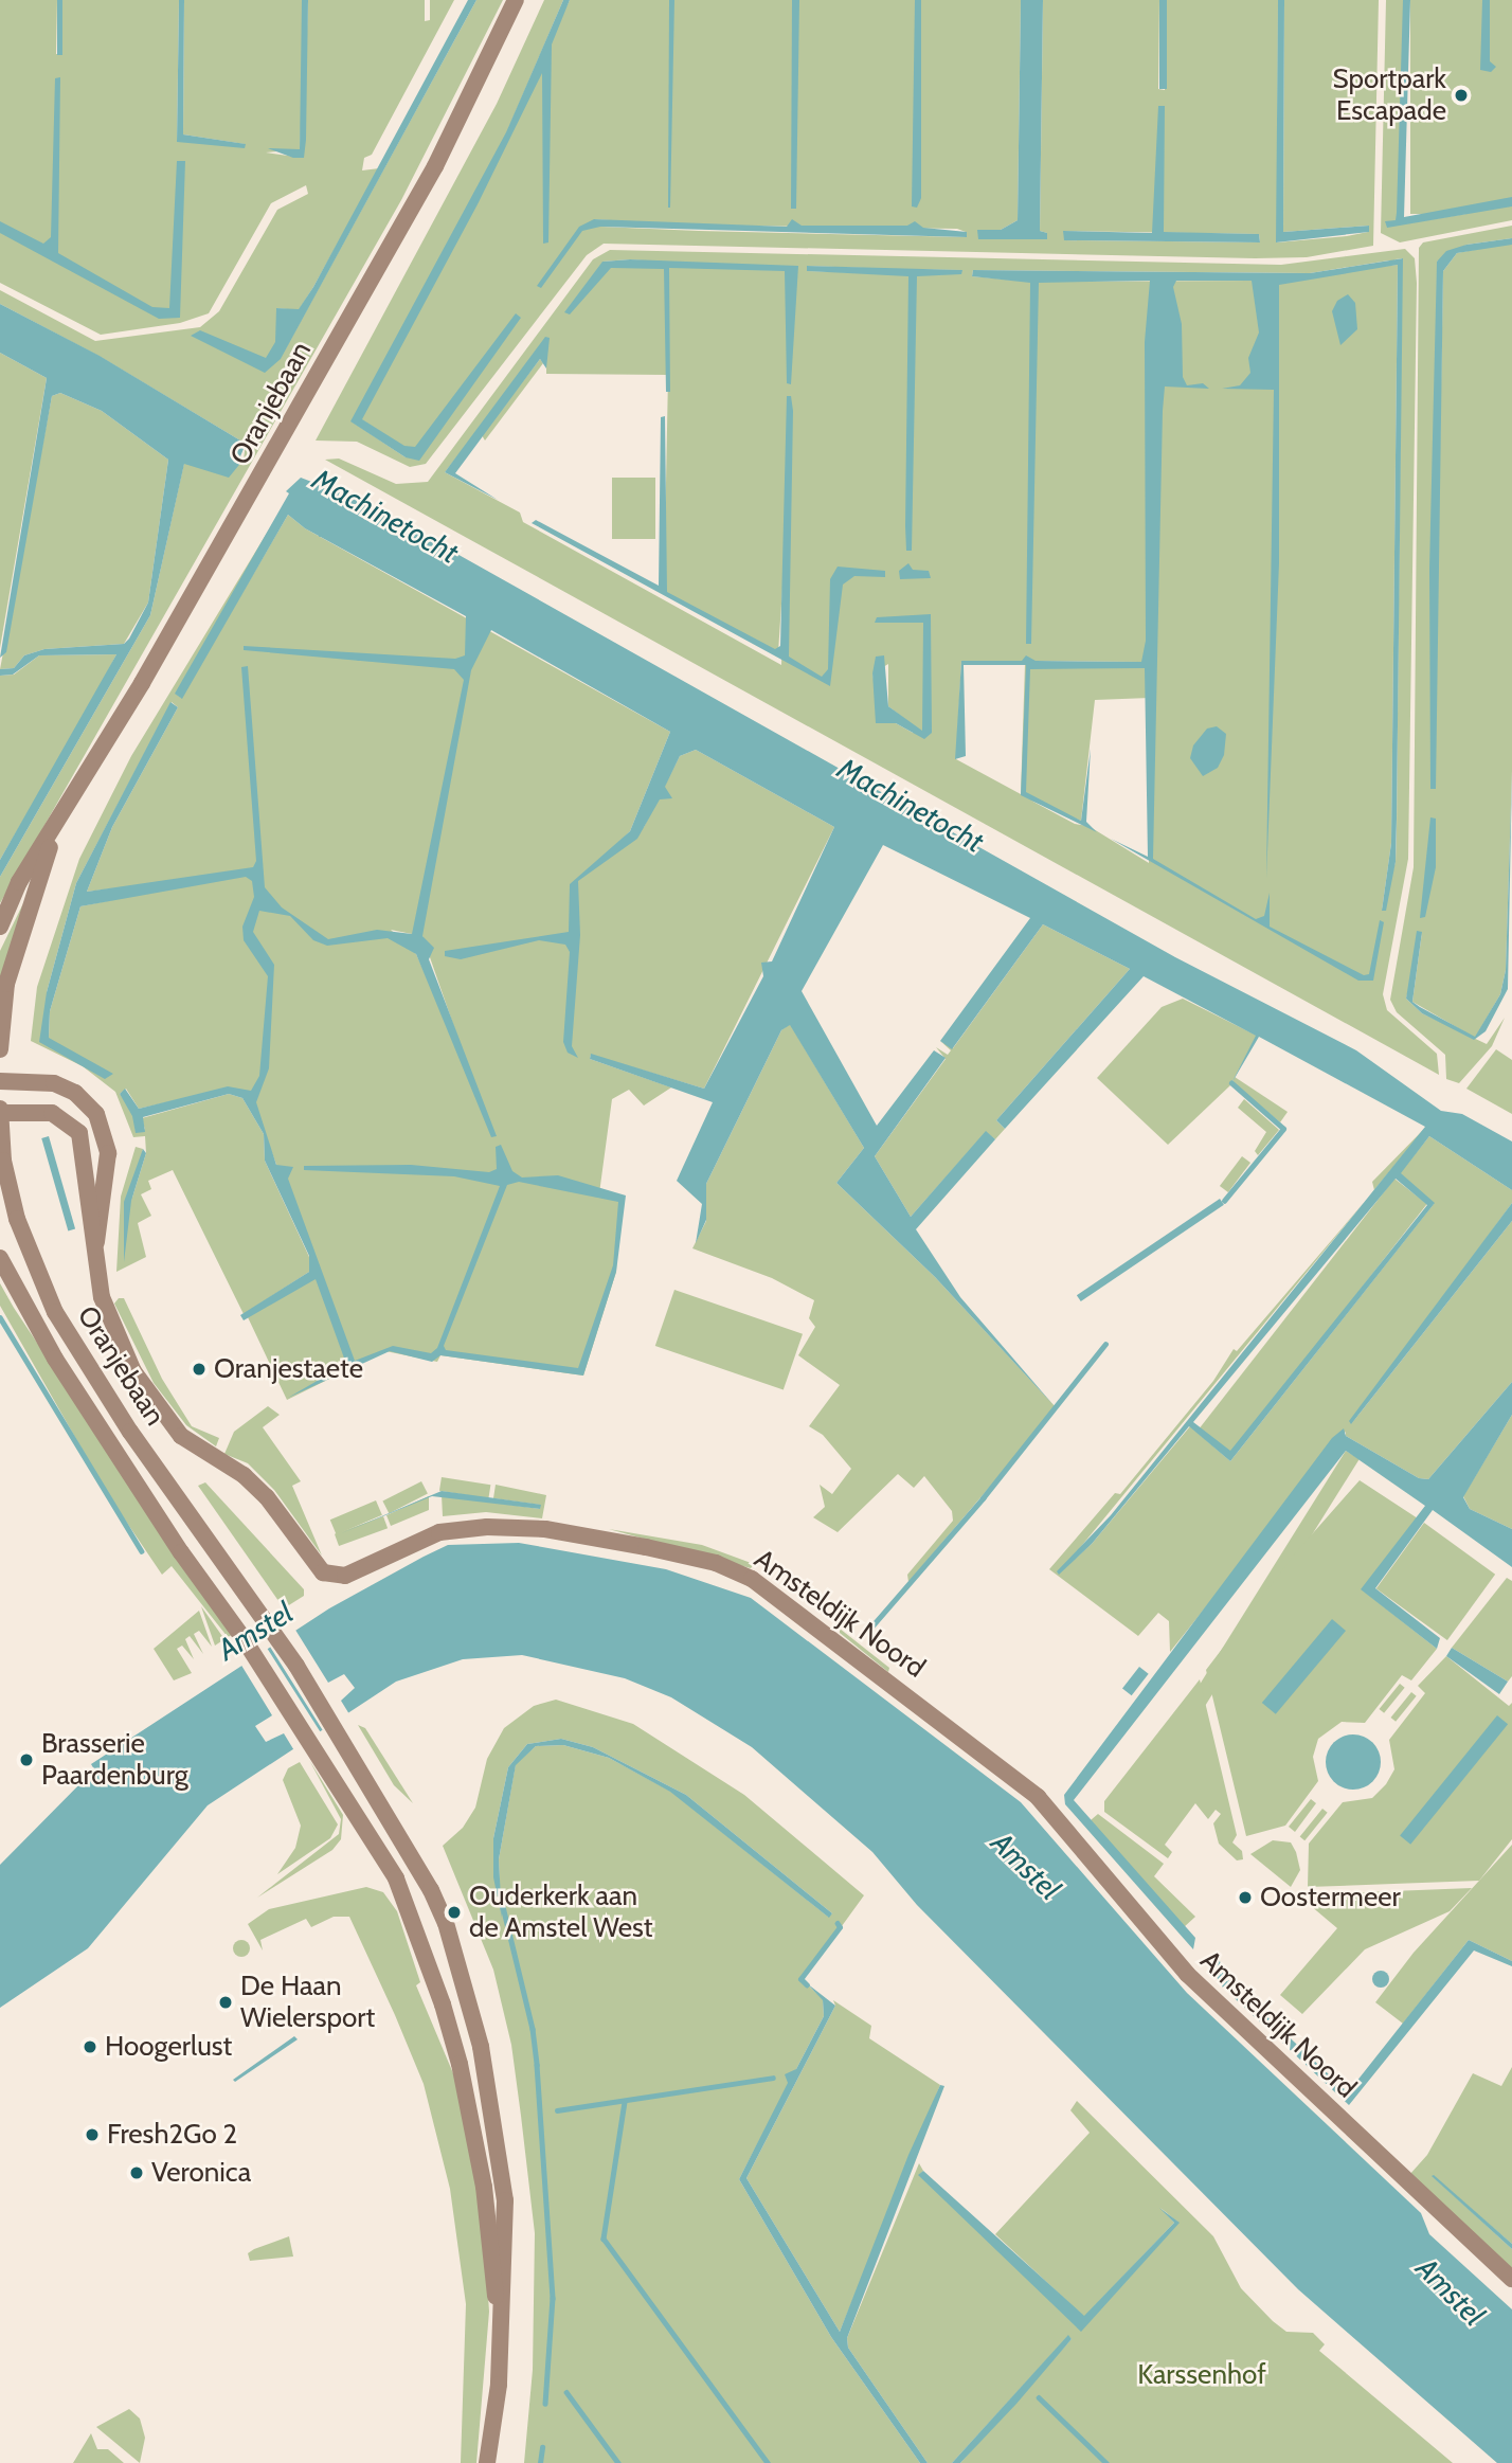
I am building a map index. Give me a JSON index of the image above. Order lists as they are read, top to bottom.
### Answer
{
  "streets": {
    "main road": ["Oranjebaan", "Amsteldijk Noord"]
  },
  "crossings": [
    ["Oranjebaan", "Amsteldijk Noord"]
  ],
  "water": ["Machinetocht", "Amstel"],
  "parks": ["Karssenhof"],
  "places": [
    "Sportpark Escapade",
    "Oranjestaete",
    "Brasserie Paardenburg",
    "Oostermeer",
    "Ouderkerk aan de Amstel West",
    "De Haan Wielersport",
    "Hoogerlust",
    "Fresh2Go 2",
    "Veronica"
  ]
}
